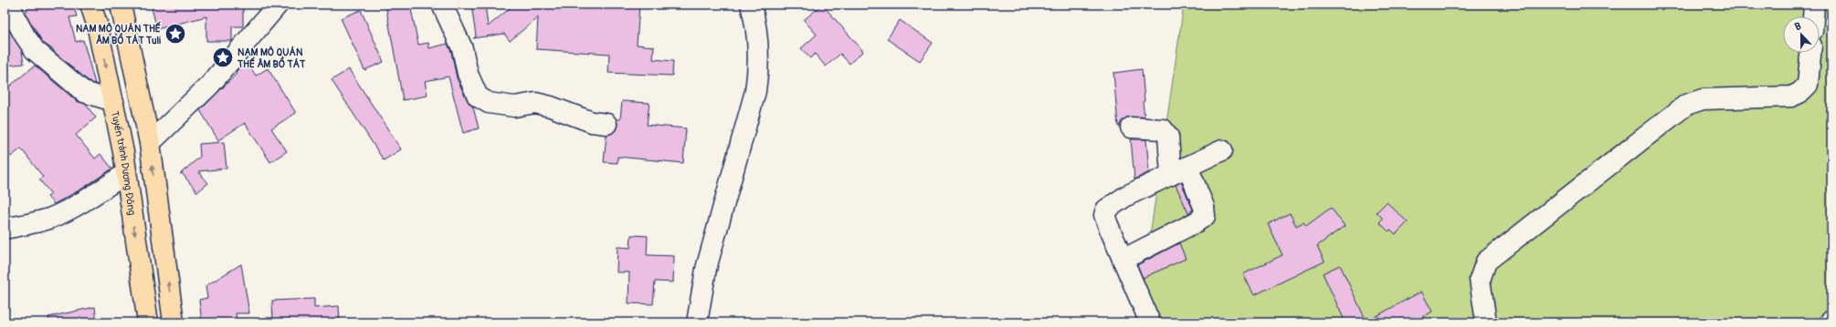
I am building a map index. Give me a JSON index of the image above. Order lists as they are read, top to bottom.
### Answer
{
  "streets": {
    "main road": ["Tuyến tránh Dương Đông"]
  },
  "places": {
    "place": ["NAM MÔ QUÁN THẾ ÂM BỒ TÁT Tuli", "NAM MÔ QUÁN THẾ ÂM BỒ TÁT"]
  },
  "north": "top"
}
